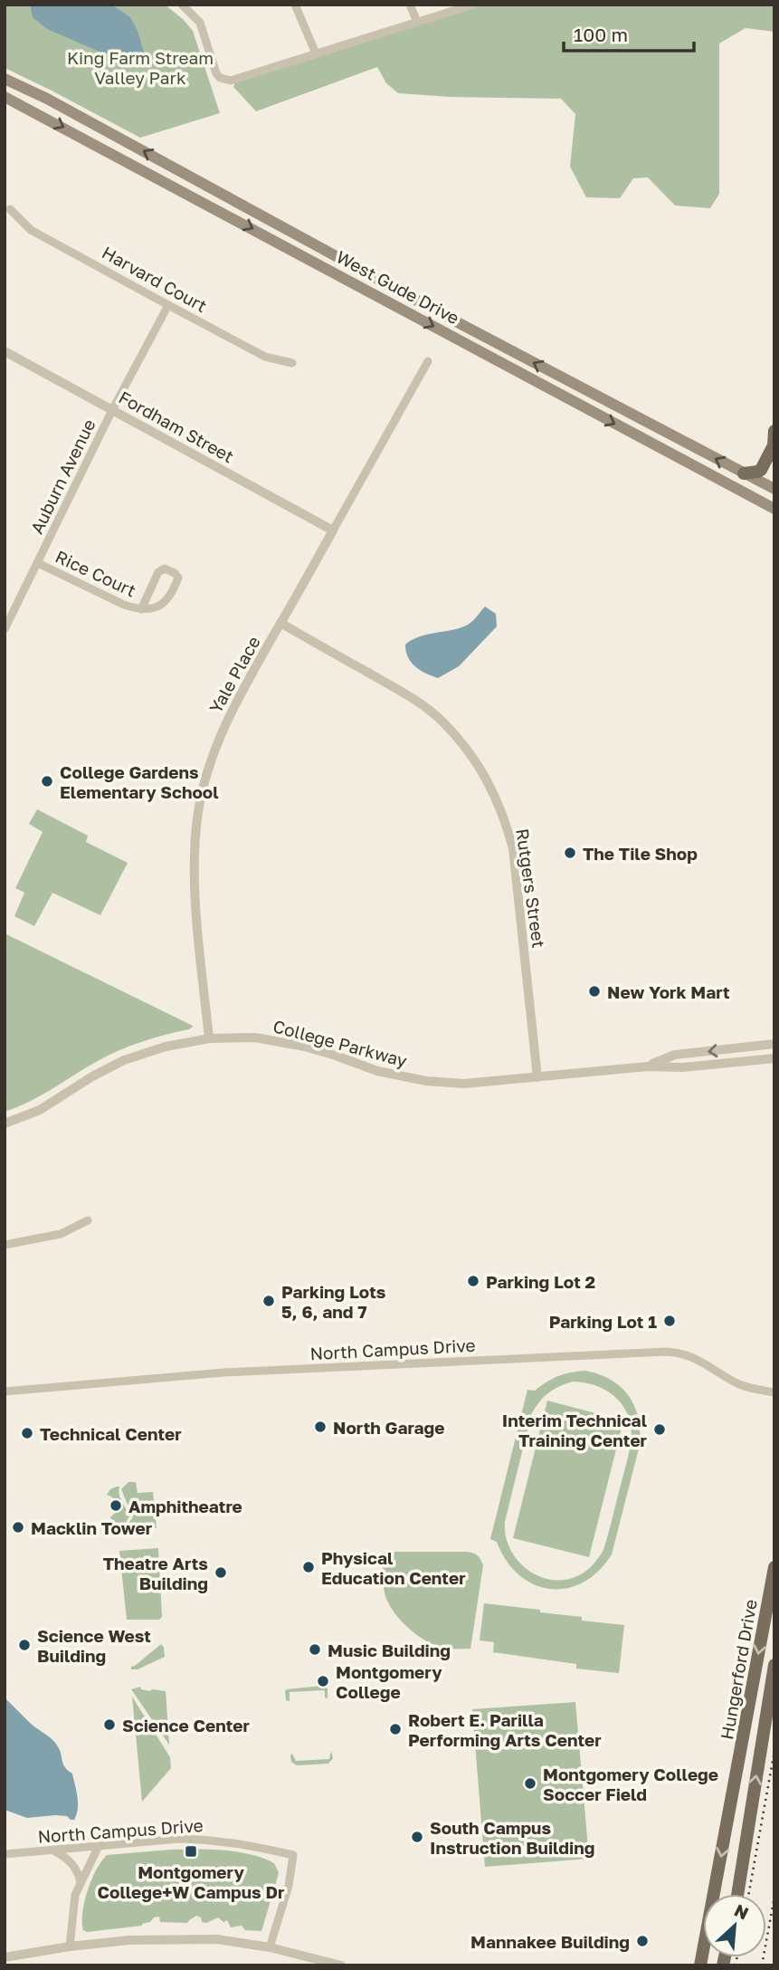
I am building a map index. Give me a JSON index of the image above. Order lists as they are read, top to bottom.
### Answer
{
  "streets": {
    "main road": ["West Gude Drive", "Hungerford Drive"],
    "street": [
      "Harvard Court",
      "Fordham Street",
      "Auburn Avenue",
      "Rice Court",
      "Yale Place",
      "Rutgers Street",
      "College Parkway",
      "North Campus Drive"
    ]
  },
  "crossings": [
    ["Harvard Court", "Auburn Avenue"],
    ["Fordham Street", "Auburn Avenue"],
    ["Fordham Street", "Yale Place"],
    ["Auburn Avenue", "Rice Court"],
    ["Yale Place", "Rutgers Street"],
    ["Yale Place", "College Parkway"],
    ["Rutgers Street", "College Parkway"]
  ],
  "parks": ["King Farm Stream Valley Park"],
  "places": {
    "other": [
      "College Gardens Elementary School",
      "The Tile Shop",
      "New York Mart",
      "Parking Lot 2",
      "Parking Lots 5, 6, and 7",
      "Parking Lot 1",
      "North Garage",
      "Interim Technical Training Center",
      "Technical Center",
      "Amphitheatre",
      "Macklin Tower",
      "Physical Education Center",
      "Theatre Arts Building",
      "Science West Building",
      "Music Building",
      "Montgomery College",
      "Science Center",
      "Robert E. Parilla Performing Arts Center",
      "Montgomery College Soccer Field",
      "South Campus Instruction Building",
      "Mannakee Building"
    ],
    "transit": ["Montgomery College+W Campus Dr"]
  },
  "scale_bar": "100 m",
  "north": "top right"
}
